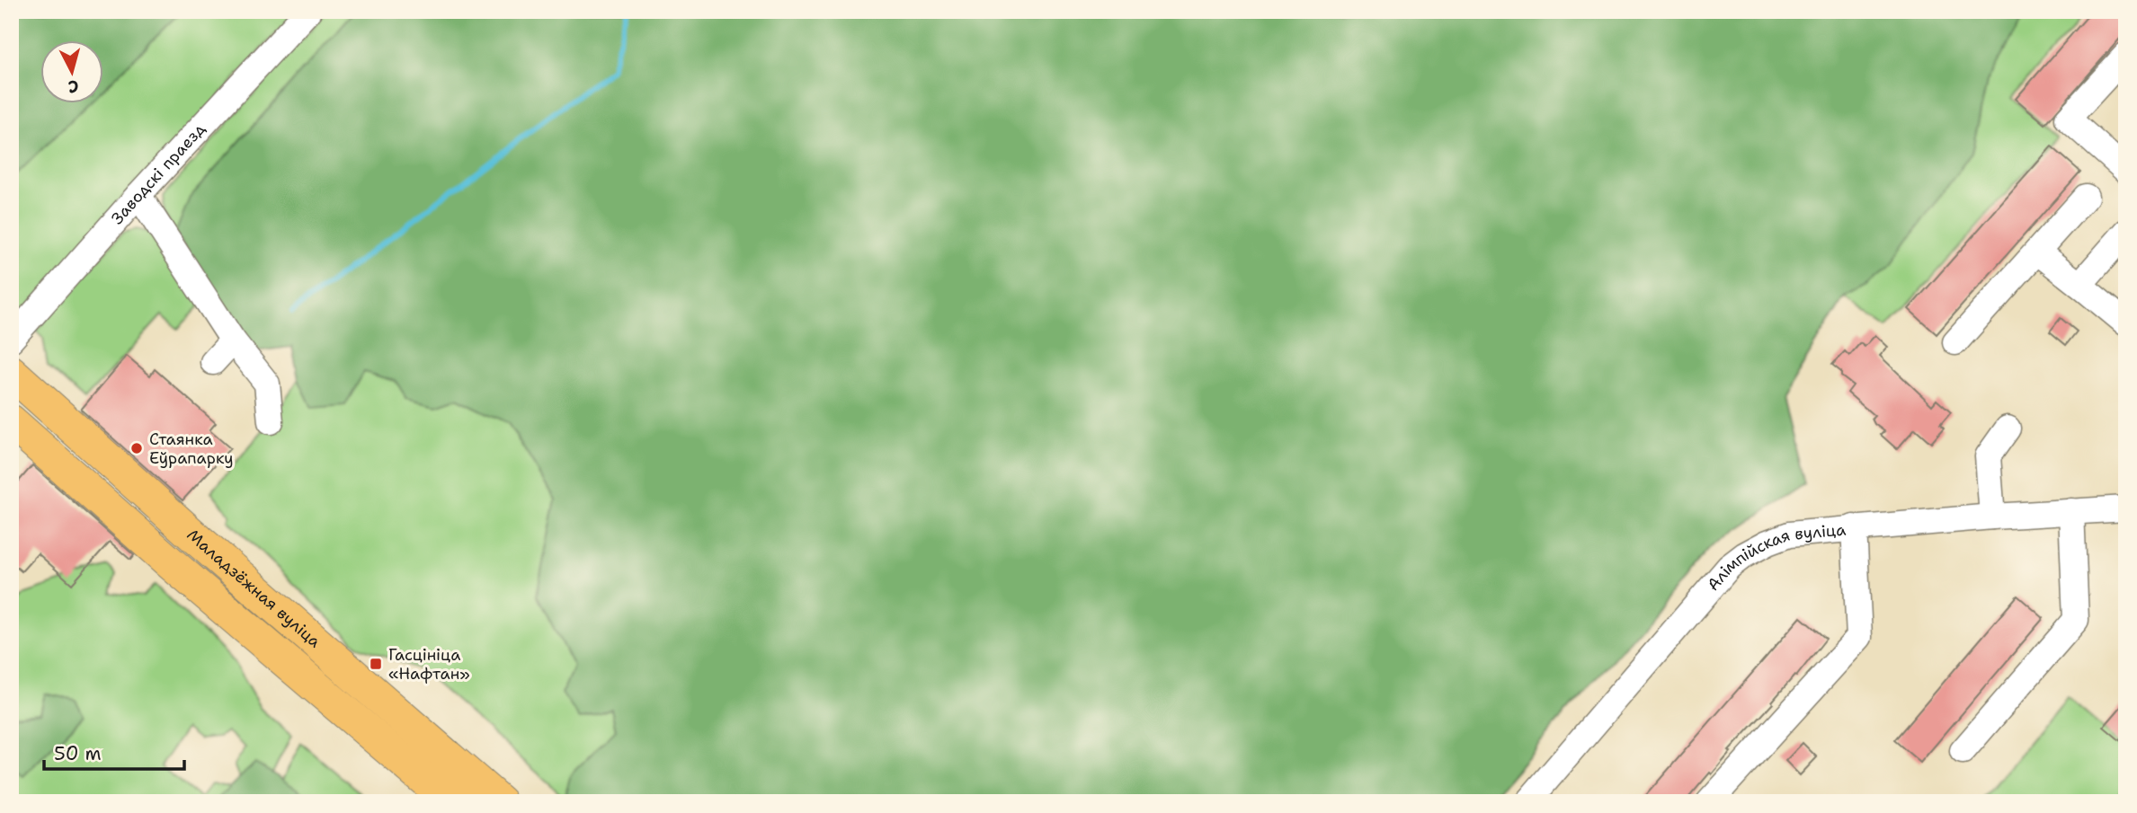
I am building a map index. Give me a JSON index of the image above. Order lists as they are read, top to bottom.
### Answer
{
  "streets": {
    "main road": ["Маладзёжная вуліца"],
    "street": ["Заводскі праезд", "Алімпійская вуліца"]
  },
  "places": {
    "other": ["Стаянка Еўрапарку"],
    "transit": ["Гасцініца «Нафтан»"]
  },
  "scale_bar": "50 m",
  "north": "bottom"
}
